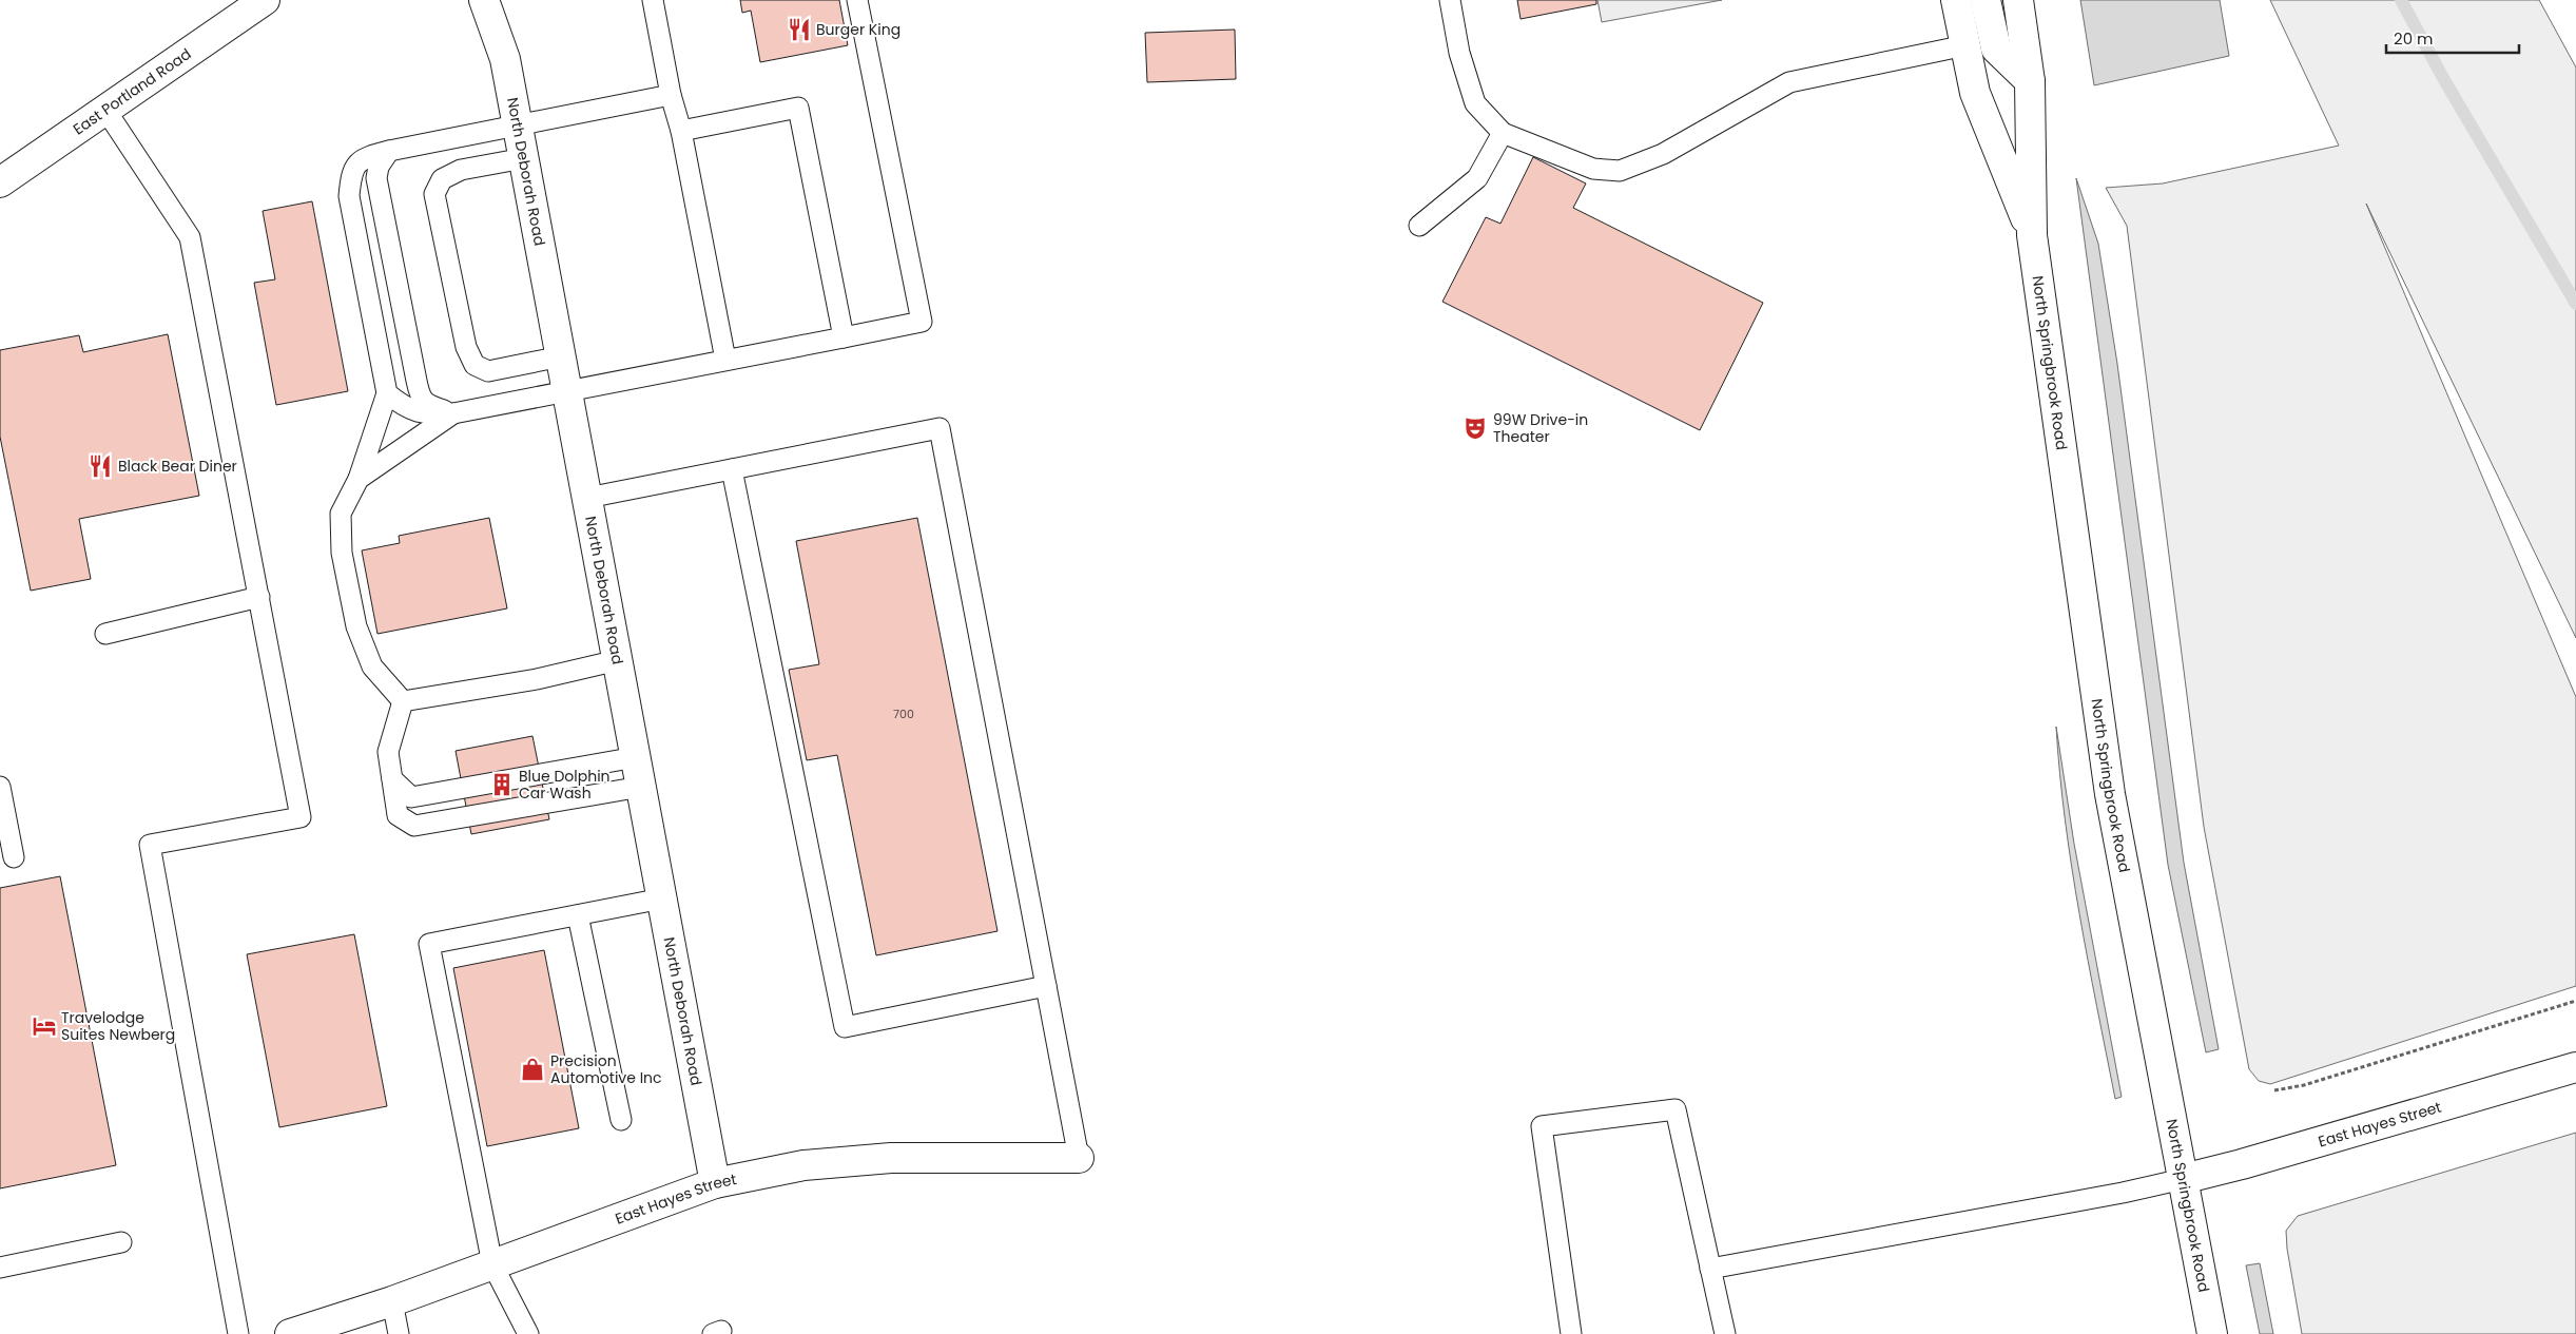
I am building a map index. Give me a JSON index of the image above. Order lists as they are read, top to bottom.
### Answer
{
  "streets": {
    "main road": [
      "East Portland Road",
      "North Deborah Road",
      "North Springbrook Road",
      "East Hayes Street"
    ]
  },
  "crossings": [
    ["North Deborah Road", "East Hayes Street"],
    ["North Springbrook Road", "East Hayes Street"]
  ],
  "places": {
    "restaurant": ["Burger King", "Black Bear Diner"],
    "theatre": ["99W Drive-in Theater"],
    "building": ["Blue Dolphin Car Wash"],
    "hotel": ["Travelodge Suites Newberg"],
    "shop": ["Precision Automotive Inc"]
  },
  "house_numbers": ["700"],
  "scale_bar": "20 m"
}
